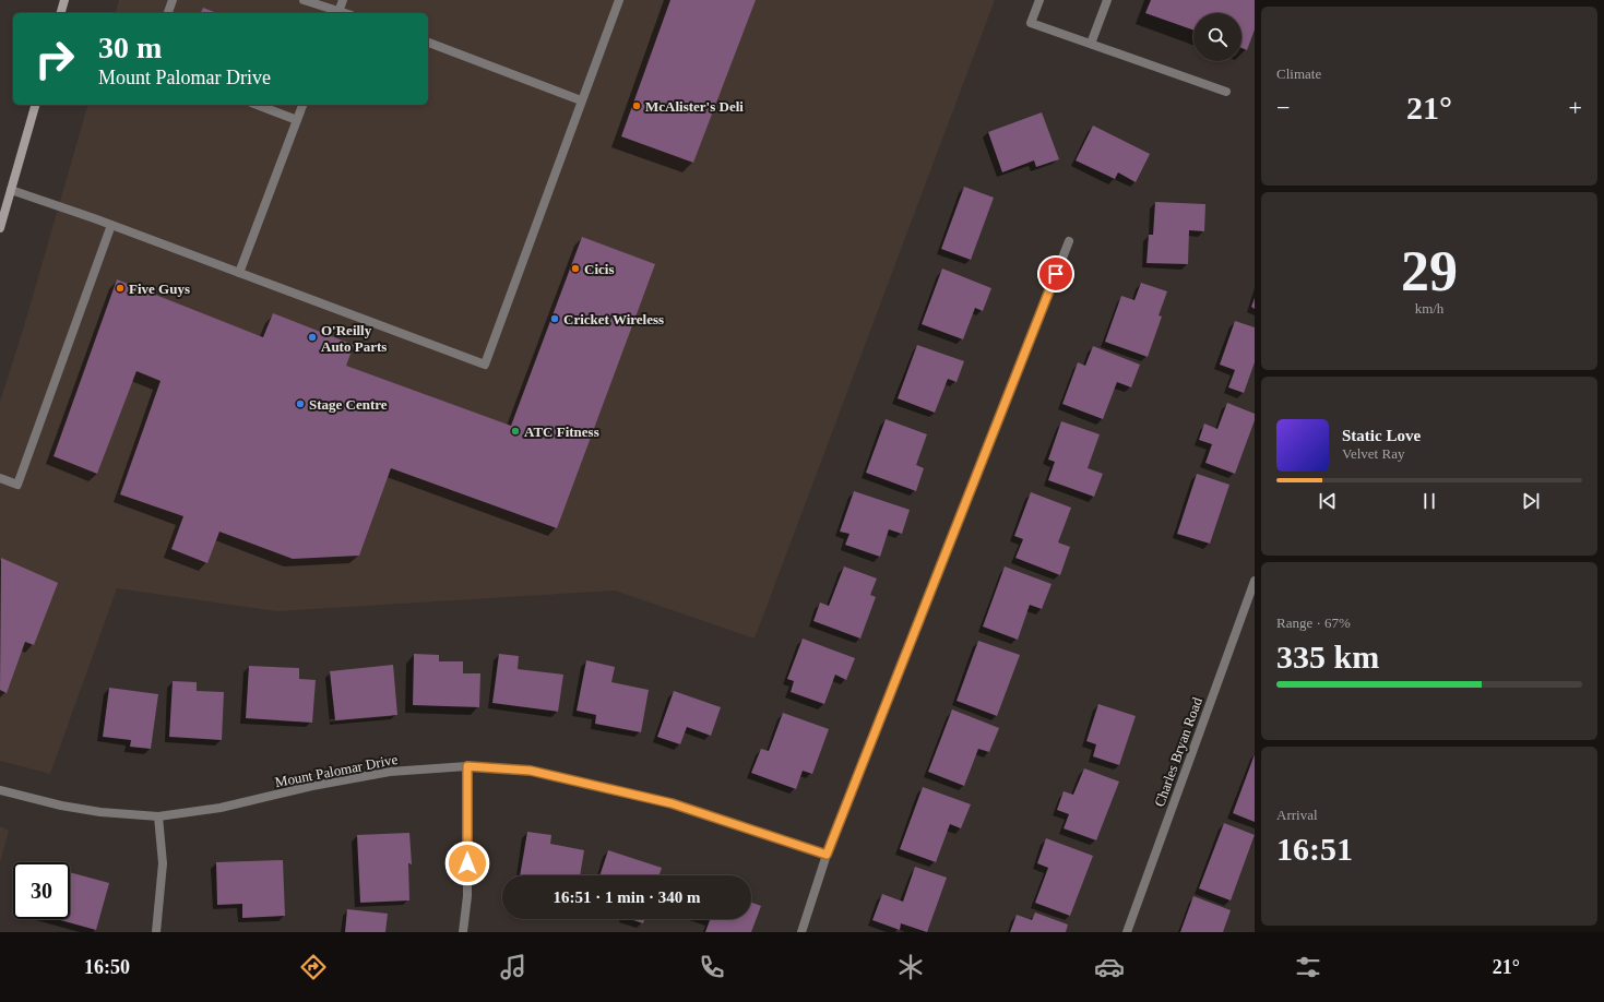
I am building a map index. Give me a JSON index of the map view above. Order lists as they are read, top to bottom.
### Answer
{
  "streets": {
    "street": ["Charles Bryan Road", "Mount Palomar Drive"]
  },
  "places": [
    "McAlister's Deli",
    "Cicis",
    "Five Guys",
    "Cricket Wireless",
    "O'Reilly Auto Parts",
    "Stage Centre",
    "ATC Fitness"
  ],
  "page": {
    "tile": [
      "Climate",
      ["29", "km/h"],
      ["Range · 67%", "335 km"],
      ["Arrival", "16:51"]
    ],
    "turn": ["30 m", "Mount Palomar Drive"],
    "heat": ["−", "21°", "+"],
    "song": ["Static Love", "Velvet Ray"],
    "limit": "30",
    "trip": "16:51 · 1 min · 340 m",
    "tabs": ["16:50", "21°"]
  }
}
